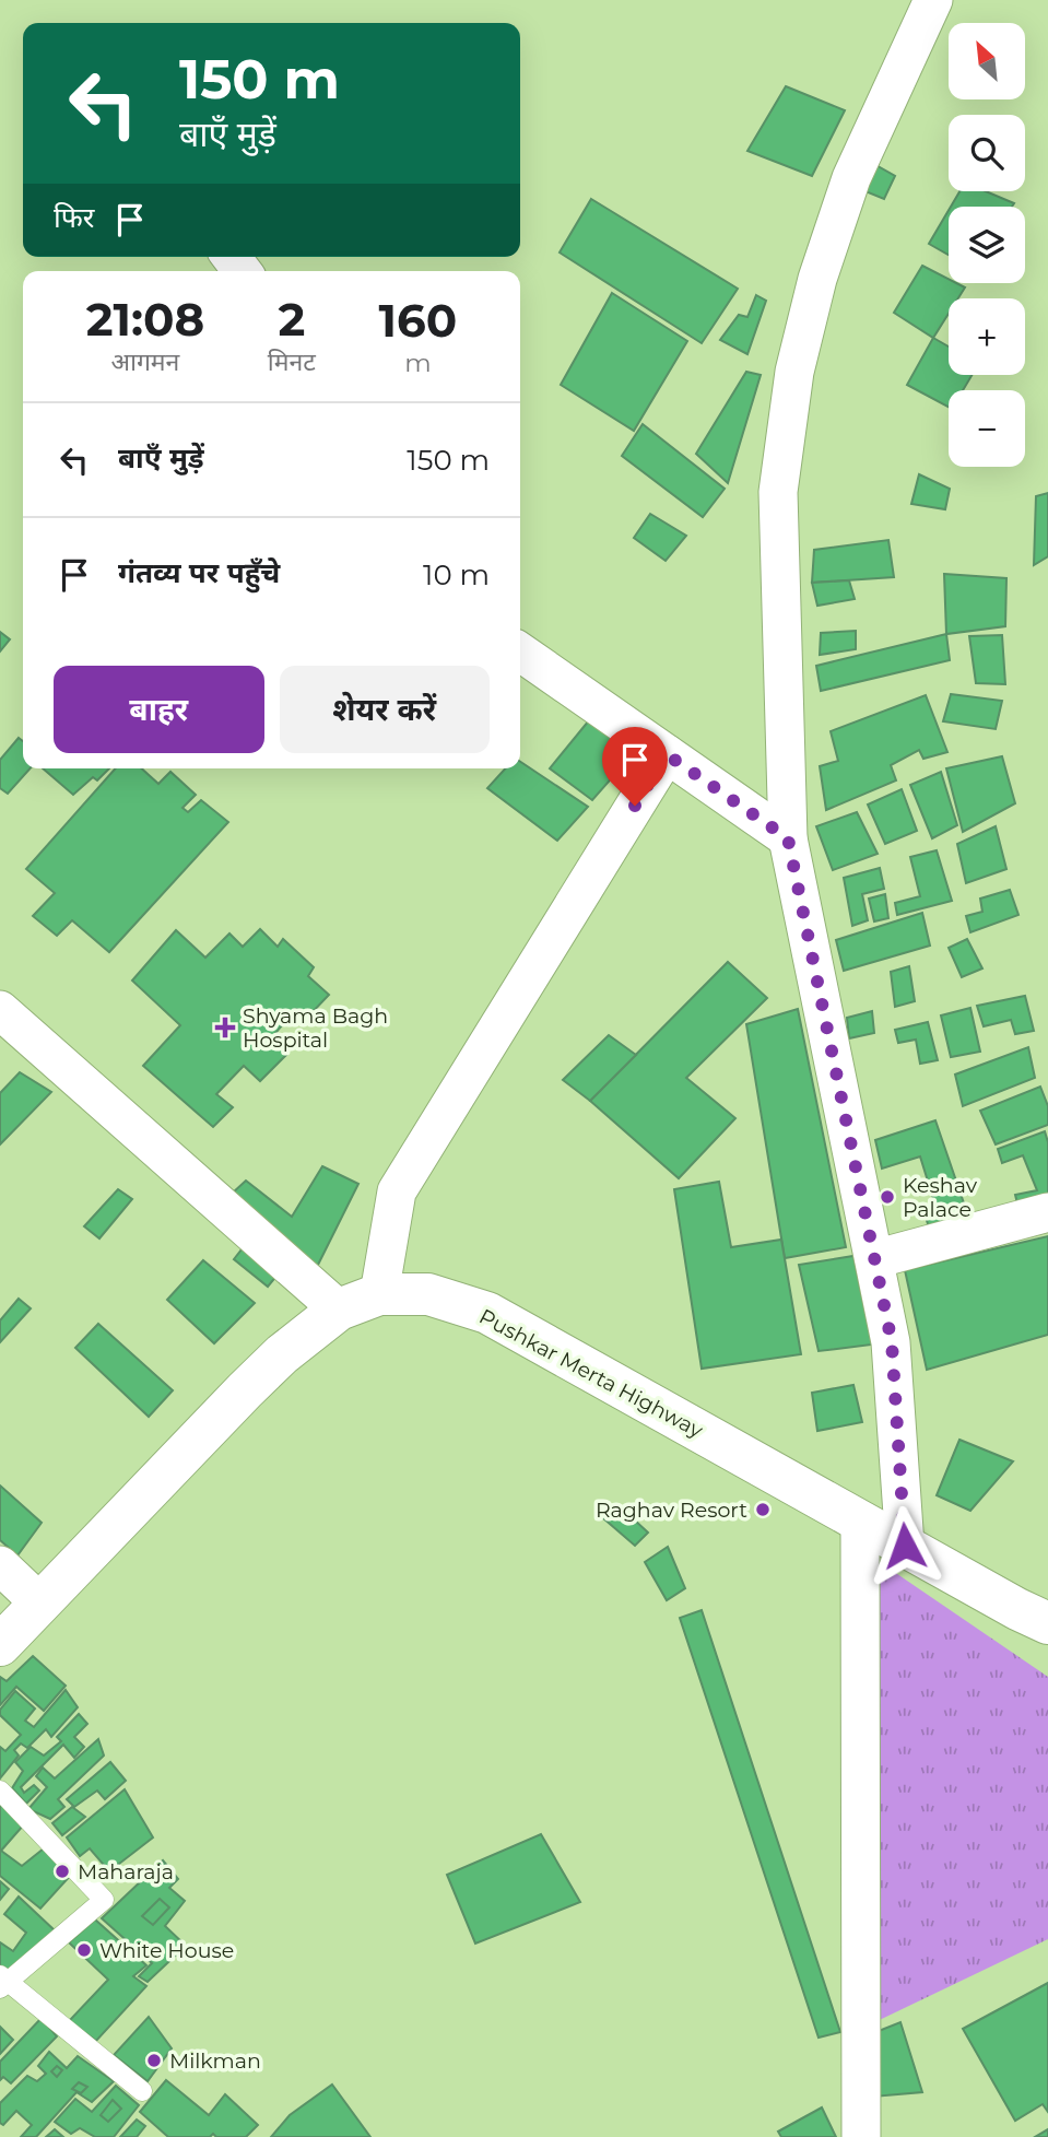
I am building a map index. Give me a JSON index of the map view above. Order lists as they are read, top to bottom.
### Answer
{
  "streets": {
    "highway": ["Pushkar Merta Highway"]
  },
  "places": {
    "health": ["Shyama Bagh Hospital"],
    "other": [
      "Keshav Palace",
      "Raghav Resort",
      "Maharaja",
      "White House",
      "Milkman"
    ]
  },
  "north": "top left",
  "page": {
    "map_buttons": ["+", "−"],
    "turn": ["150 m", "बाएँ मुड़ें"],
    "then": "फिर",
    "eta": [
      "21:08",
      "आगमन",
      "2",
      "मिनट",
      "160",
      "m"
    ],
    "list": [
      {
        "name": "बाएँ मुड़ें",
        "value": "150 m"
      },
      {
        "name": "गंतव्य पर पहुँचे",
        "value": "10 m"
      }
    ],
    "buttons": ["बाहर", "शेयर करें"]
  }
}
